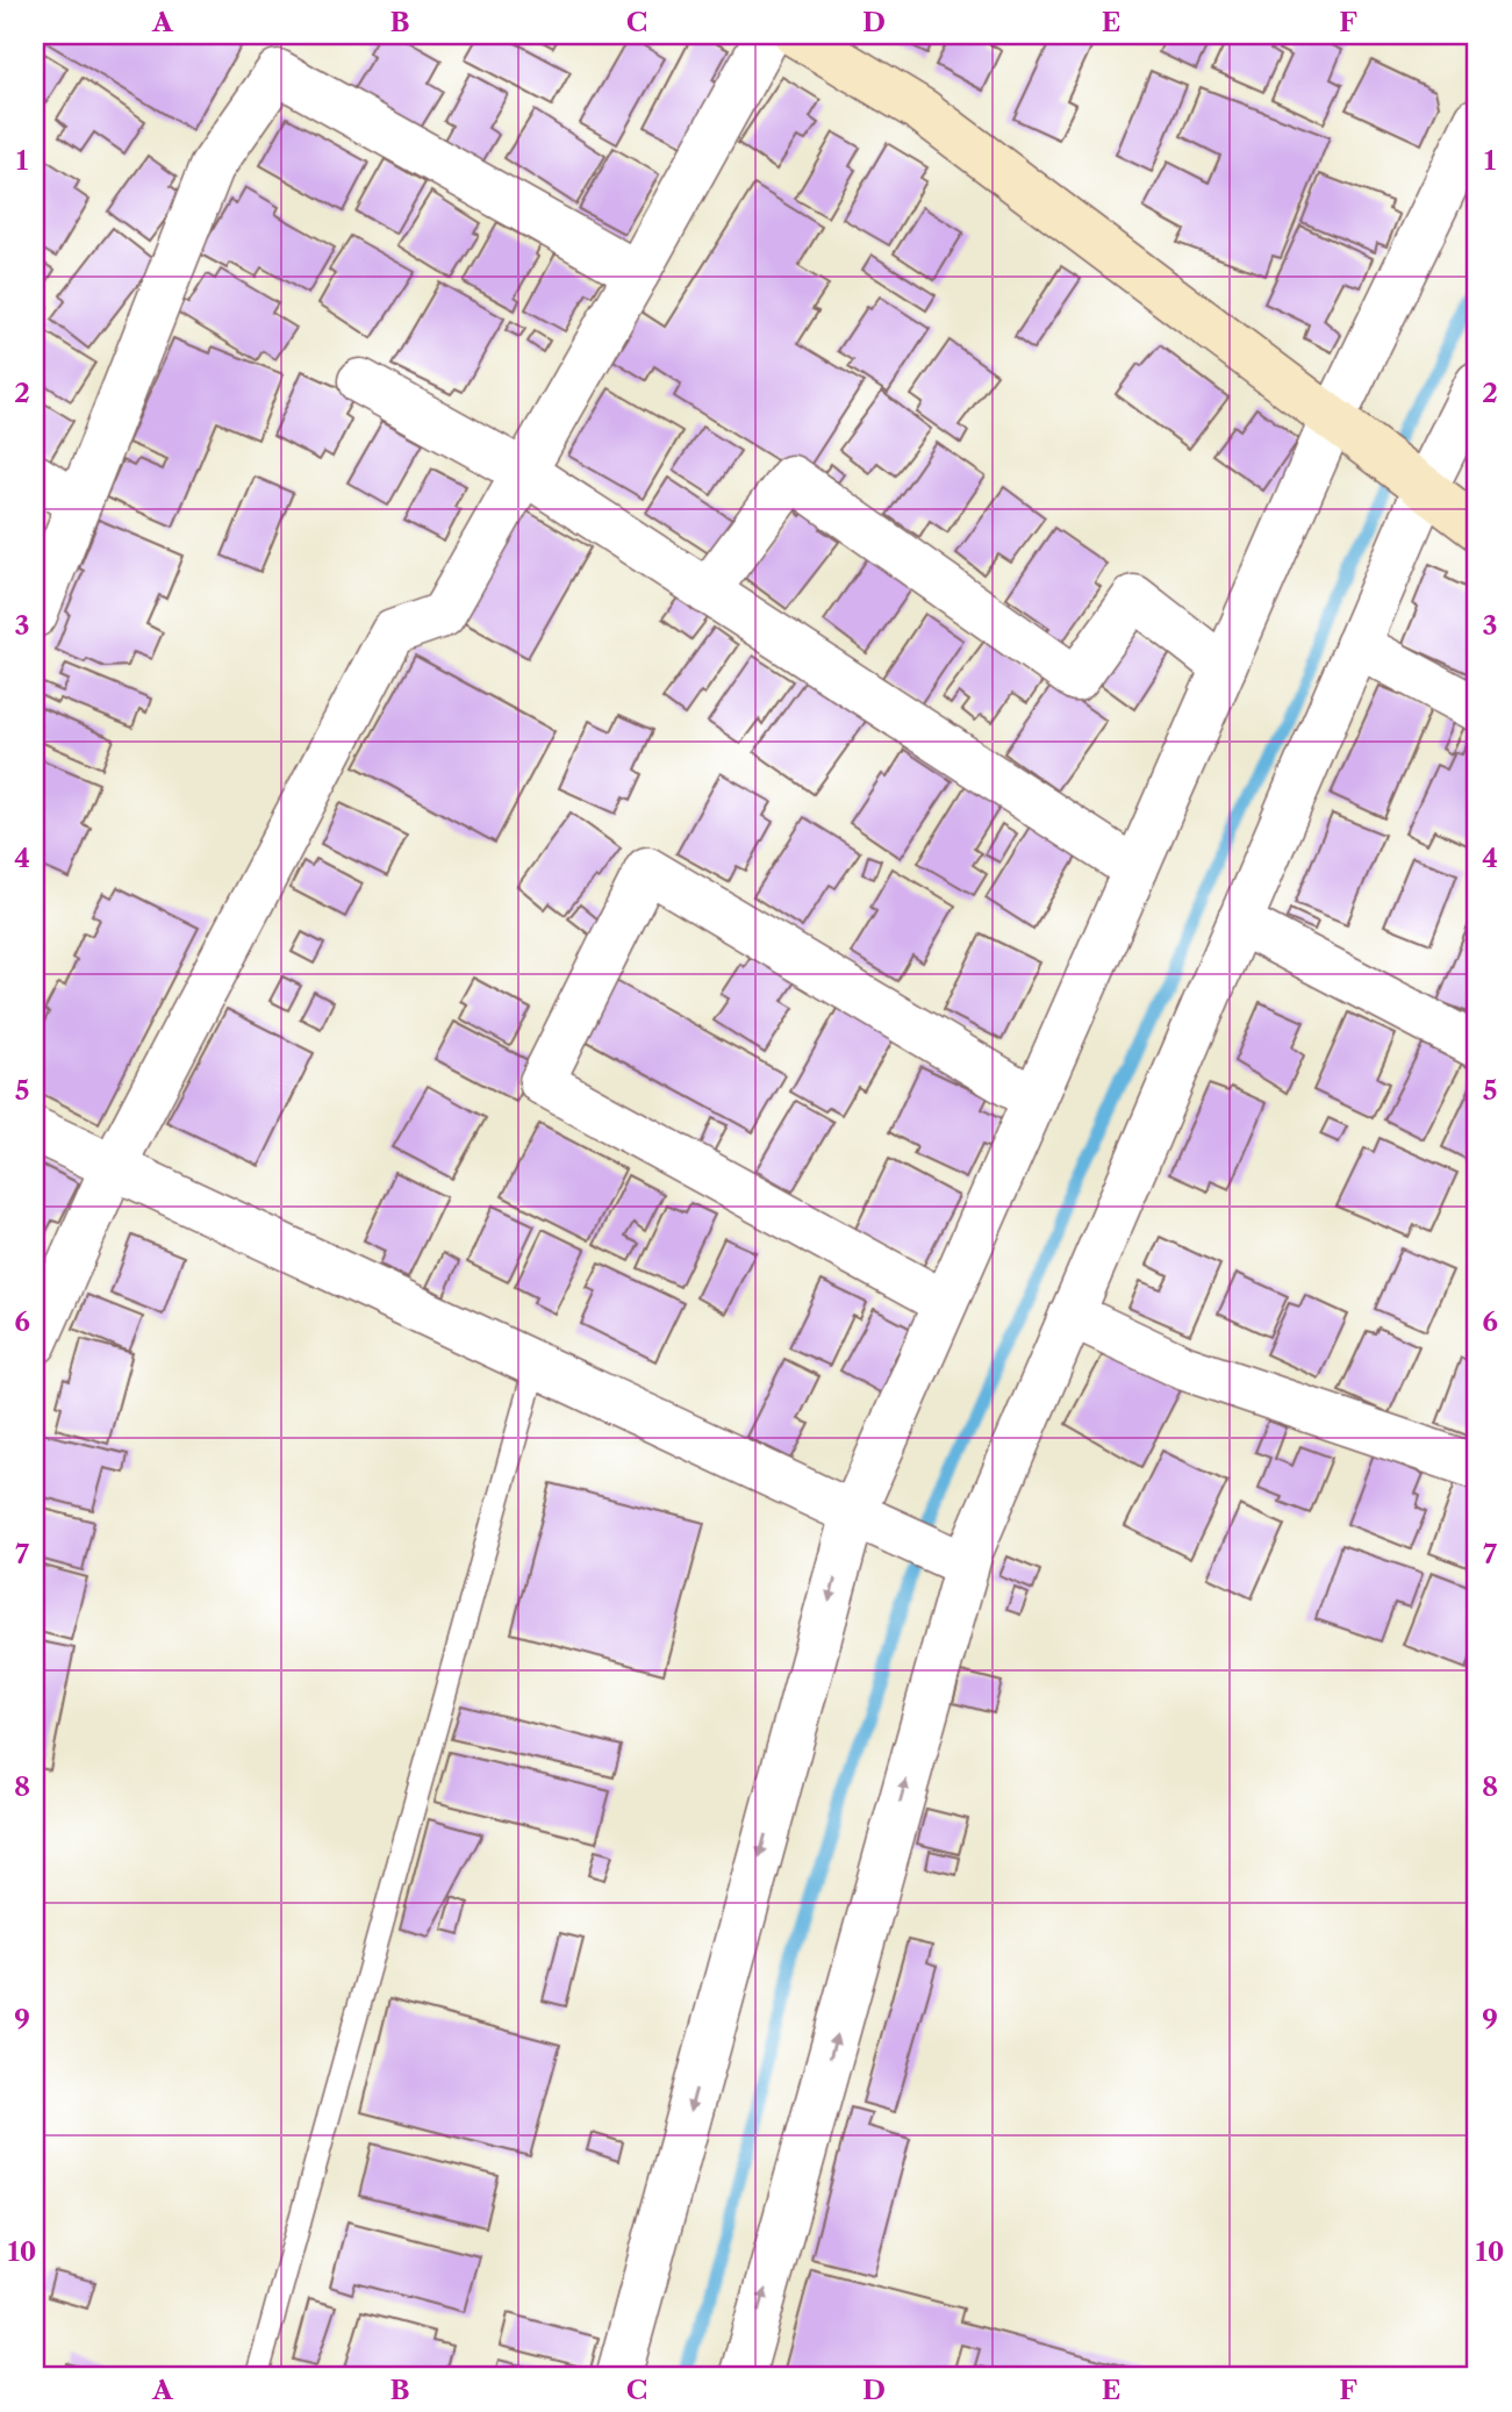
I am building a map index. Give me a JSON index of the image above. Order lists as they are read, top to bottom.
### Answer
{
  "grid": {
    "columns": [
      "A",
      "B",
      "C",
      "D",
      "E",
      "F"
    ],
    "rows": [
      "1",
      "2",
      "3",
      "4",
      "5",
      "6",
      "7",
      "8",
      "9",
      "10"
    ]
  }
}
